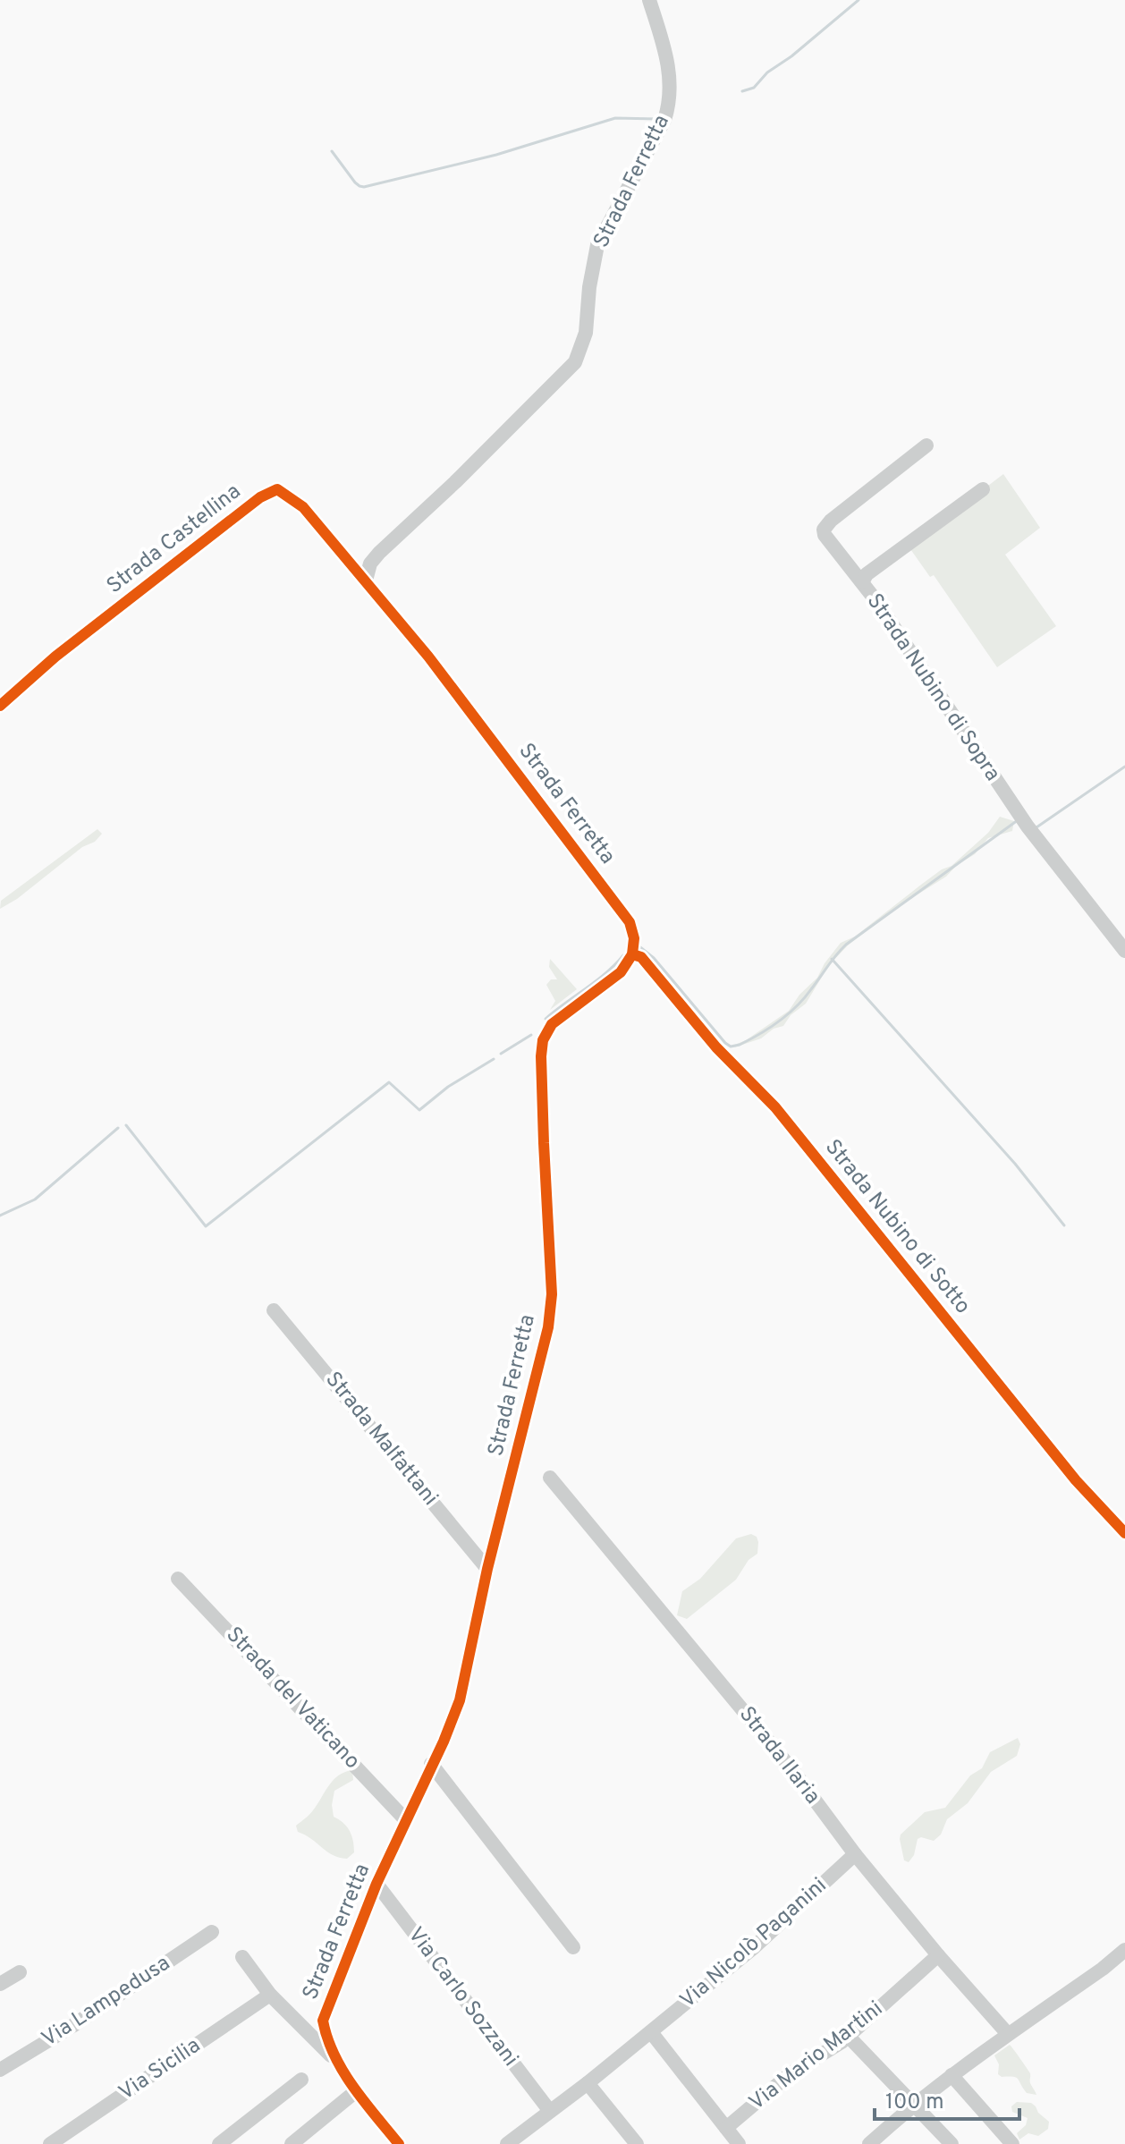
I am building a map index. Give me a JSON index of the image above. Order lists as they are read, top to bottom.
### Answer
{
  "streets": {
    "street": [
      "Strada Ferretta",
      "Strada Castellina",
      "Strada Nubino di Sopra",
      "Strada Nubino di Sotto",
      "Strada Malfattani",
      "Strada del Vaticano",
      "Strada Ilaria",
      "Via Nicolò Paganini",
      "Via Carlo Sozzani",
      "Via Lampedusa",
      "Via Mario Martini",
      "Via Sicilia"
    ]
  },
  "crossings": [
    ["Strada Ferretta", "Strada Castellina"],
    ["Strada Ferretta", "Strada Nubino di Sotto"],
    ["Strada Ferretta", "Strada Malfattani"],
    ["Strada Ferretta", "Strada del Vaticano"],
    ["Strada Ferretta", "Via Carlo Sozzani"],
    ["Strada Ilaria", "Via Nicolò Paganini"],
    ["Strada Ilaria", "Via Mario Martini"],
    ["Via Nicolò Paganini", "Via Carlo Sozzani"]
  ],
  "scale_bar": "100 m"
}
